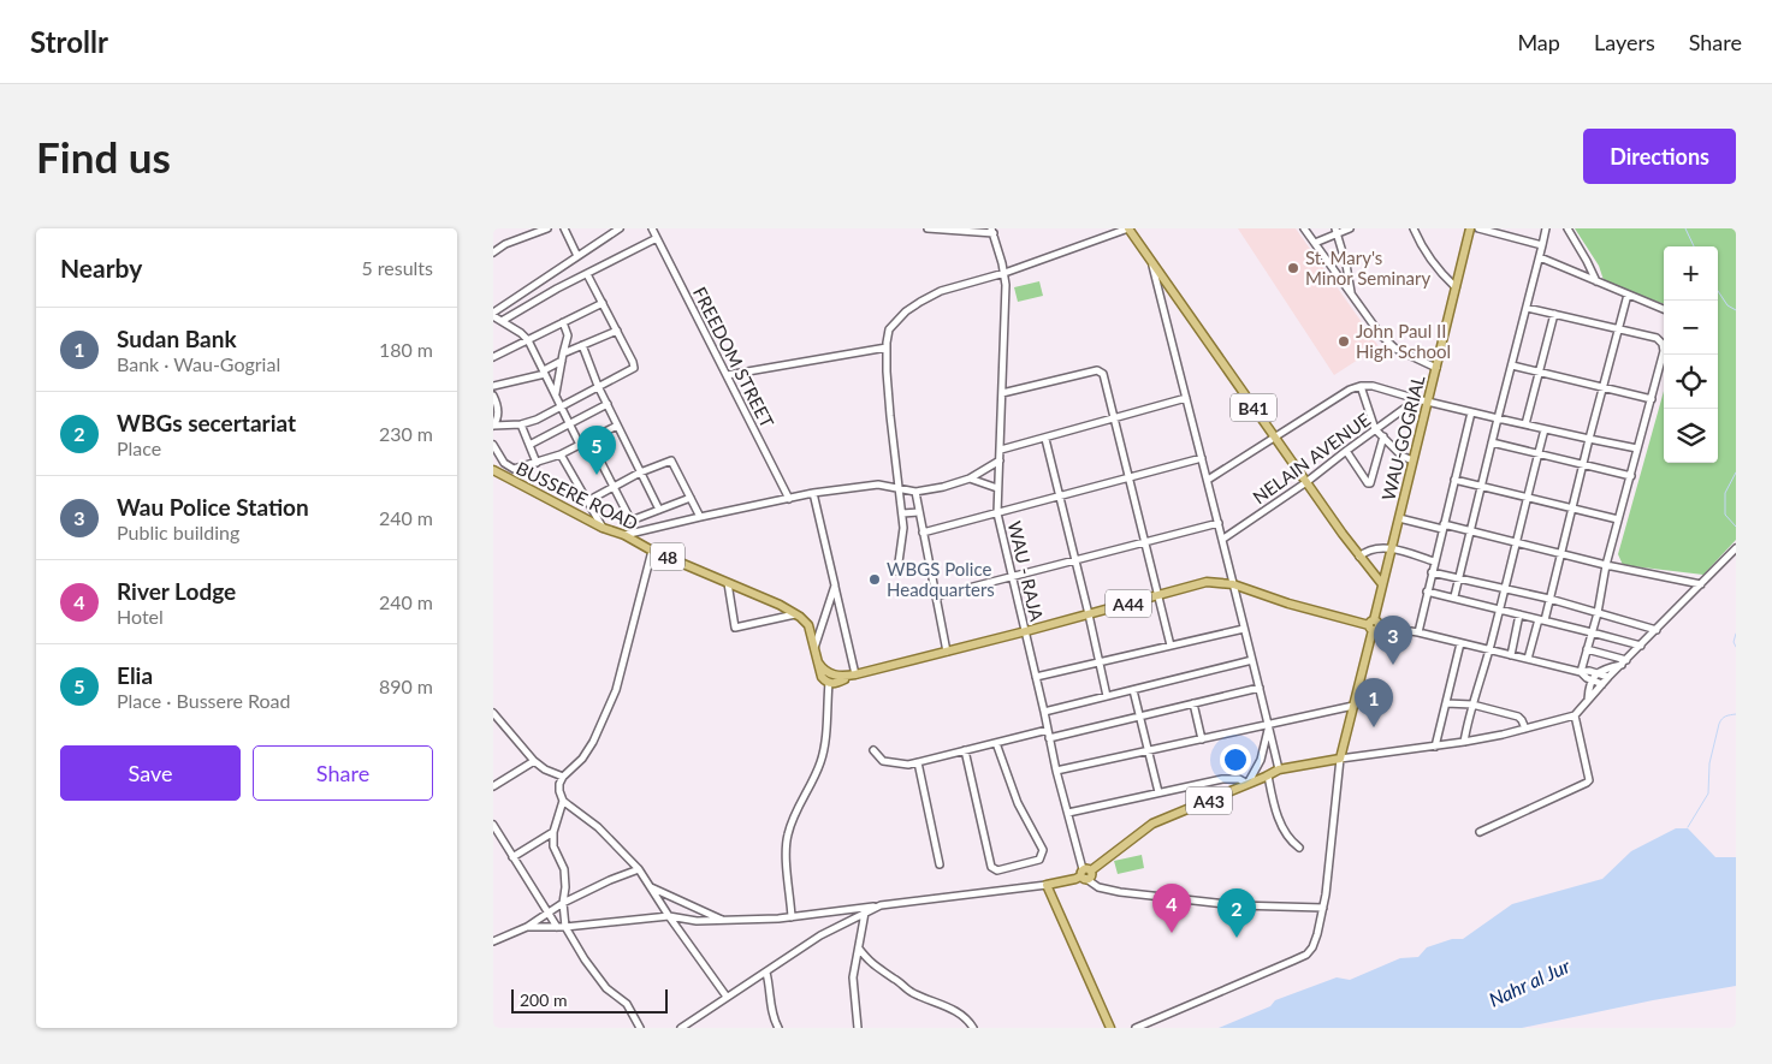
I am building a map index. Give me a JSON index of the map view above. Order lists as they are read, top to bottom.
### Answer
{
  "streets": {
    "main road": [
      "B41",
      "WAU-GOGRIAL",
      "BUSSERE ROAD",
      "48",
      "A44",
      "A43"
    ],
    "street": ["FREEDOM STREET", "NELAIN AVENUE", "WAU - RAJA"]
  },
  "crossings": [
    ["B41", "WAU-GOGRIAL"],
    ["B41", "NELAIN AVENUE"],
    ["WAU-GOGRIAL", "A44"],
    ["WAU-GOGRIAL", "A43"],
    ["BUSSERE ROAD", "A44"],
    ["WAU - RAJA", "A44"],
    ["WAU - RAJA", "A43"]
  ],
  "water": ["Nahr al Jur"],
  "places": ["St. Mary's Minor Seminary", "John Paul II High School", "WBGS Police Headquarters"],
  "scale_bar": "200 m",
  "page": {
    "header": "Strollr",
    "nav": ["Map", "Layers", "Share"],
    "buttons": [
      "Directions",
      ["Save", "Share"]
    ],
    "title": "Find us",
    "heading": ["Nearby", "5 results"],
    "map_buttons": ["+", "−"],
    "list": [
      {
        "mark": "1",
        "name": "Sudan Bank",
        "note": "Bank · Wau-Gogrial",
        "value": "180 m"
      },
      {
        "mark": "2",
        "name": "WBGs secertariat",
        "note": "Place",
        "value": "230 m"
      },
      {
        "mark": "3",
        "name": "Wau Police Station",
        "note": "Public building",
        "value": "240 m"
      },
      {
        "mark": "4",
        "name": "River Lodge",
        "note": "Hotel",
        "value": "240 m"
      },
      {
        "mark": "5",
        "name": "Elia",
        "note": "Place · Bussere Road",
        "value": "890 m"
      }
    ],
    "pins": [
      "5",
      "3",
      "1",
      "4",
      "2"
    ],
    "scale": "200 m"
  }
}
